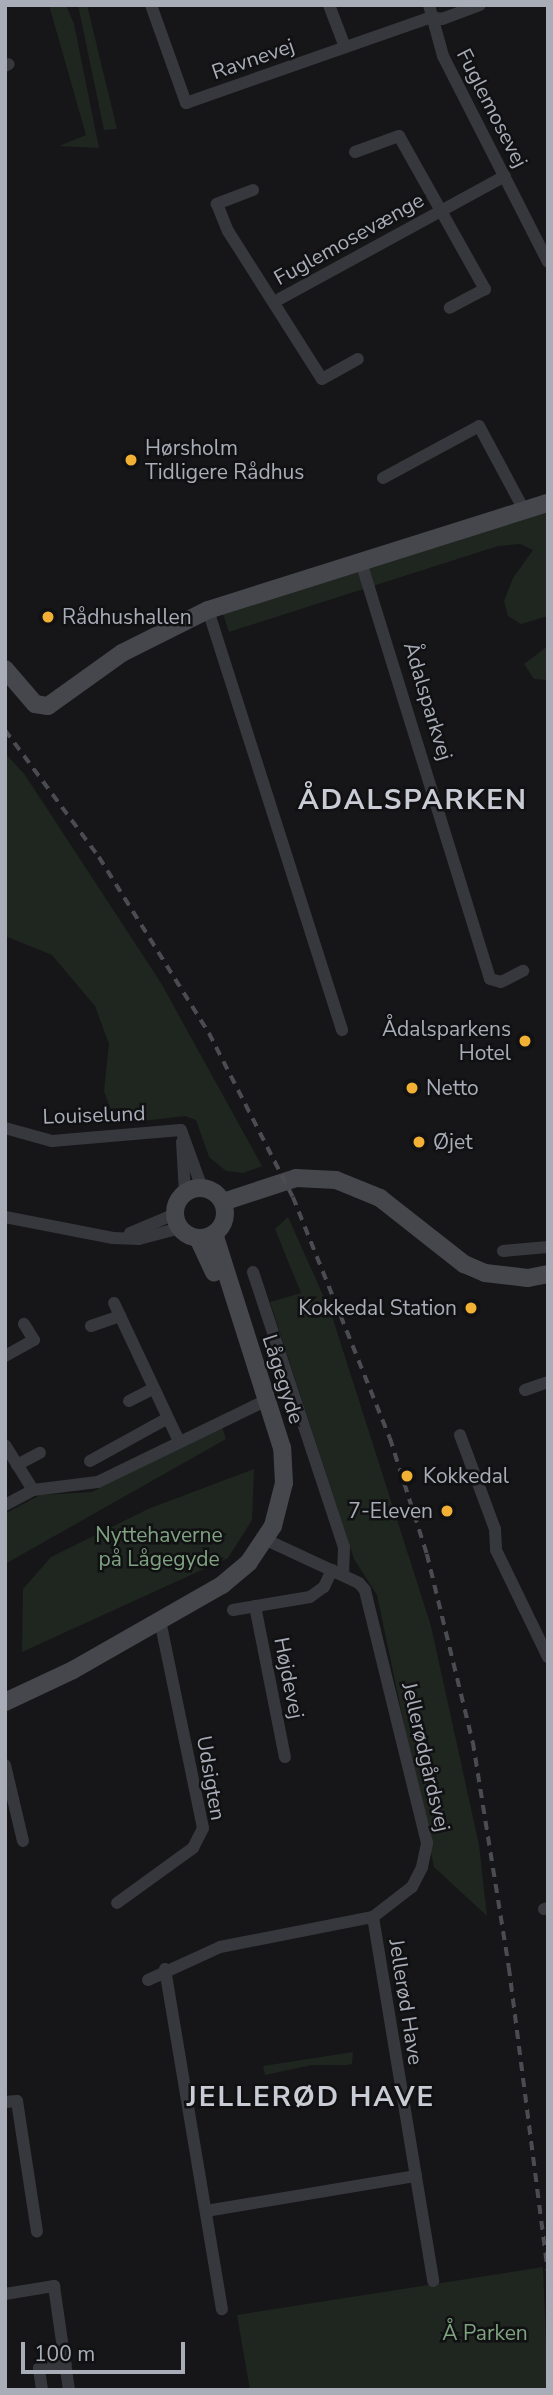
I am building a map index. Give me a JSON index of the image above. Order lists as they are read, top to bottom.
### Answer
{
  "streets": {
    "street": [
      "Ravnevej",
      "Fuglemosevej",
      "Fuglemosevænge",
      "Ådalsparkvej",
      "Louiselund",
      "Lågegyde",
      "Højdevej",
      "Jellerødgårdsvej",
      "Udsigten",
      "Jellerød Have"
    ]
  },
  "crossings": [
    ["Ravnevej", "Fuglemosevej"],
    ["Fuglemosevej", "Fuglemosevænge"],
    ["Lågegyde", "Jellerødgårdsvej"],
    ["Lågegyde", "Udsigten"],
    ["Jellerødgårdsvej", "Jellerød Have"]
  ],
  "districts": ["ÅDALSPARKEN", "JELLERØD HAVE"],
  "parks": ["Nyttehaverne på Lågegyde", "Å Parken"],
  "places": [
    "Hørsholm Tidligere Rådhus",
    "Rådhushallen",
    "Ådalsparkens Hotel",
    "Netto",
    "Øjet",
    "Kokkedal Station",
    "Kokkedal",
    "7-Eleven"
  ],
  "scale_bar": "100 m"
}
